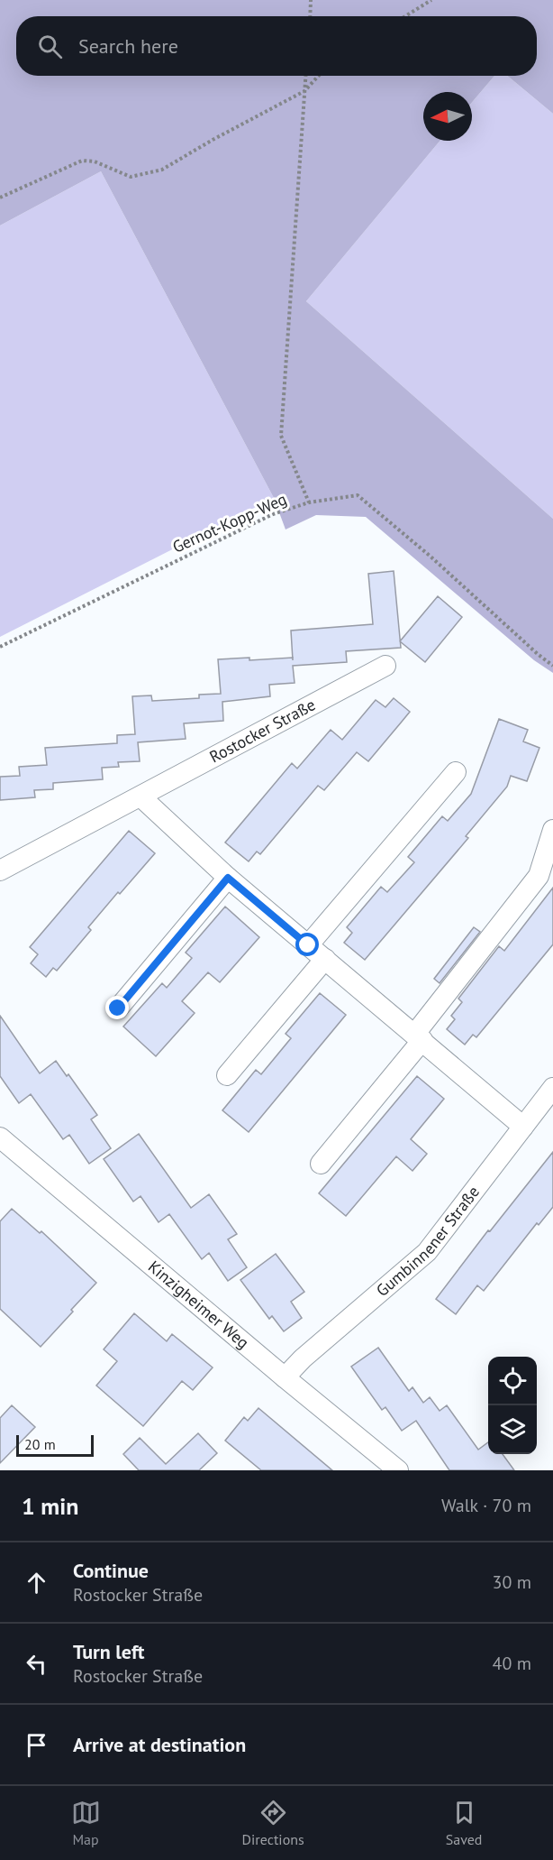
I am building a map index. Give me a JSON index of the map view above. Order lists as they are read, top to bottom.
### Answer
{
  "streets": {
    "street": ["Rostocker Straße", "Gumbinnener Straße", "Kinzigheimer Weg"],
    "path": ["Gernot-Kopp-Weg"]
  },
  "crossings": [
    ["Gumbinnener Straße", "Kinzigheimer Weg"]
  ],
  "scale_bar": "20 m",
  "north": "left",
  "page": {
    "search": "Search here",
    "scale": "20 m",
    "heading": ["1 min", "Walk · 70 m"],
    "list": [
      ["Continue", "Rostocker Straße", "30 m"],
      ["Turn left", "Rostocker Straße", "40 m"],
      "Arrive at destination"
    ],
    "nav": ["Map", "Directions", "Saved"]
  }
}
